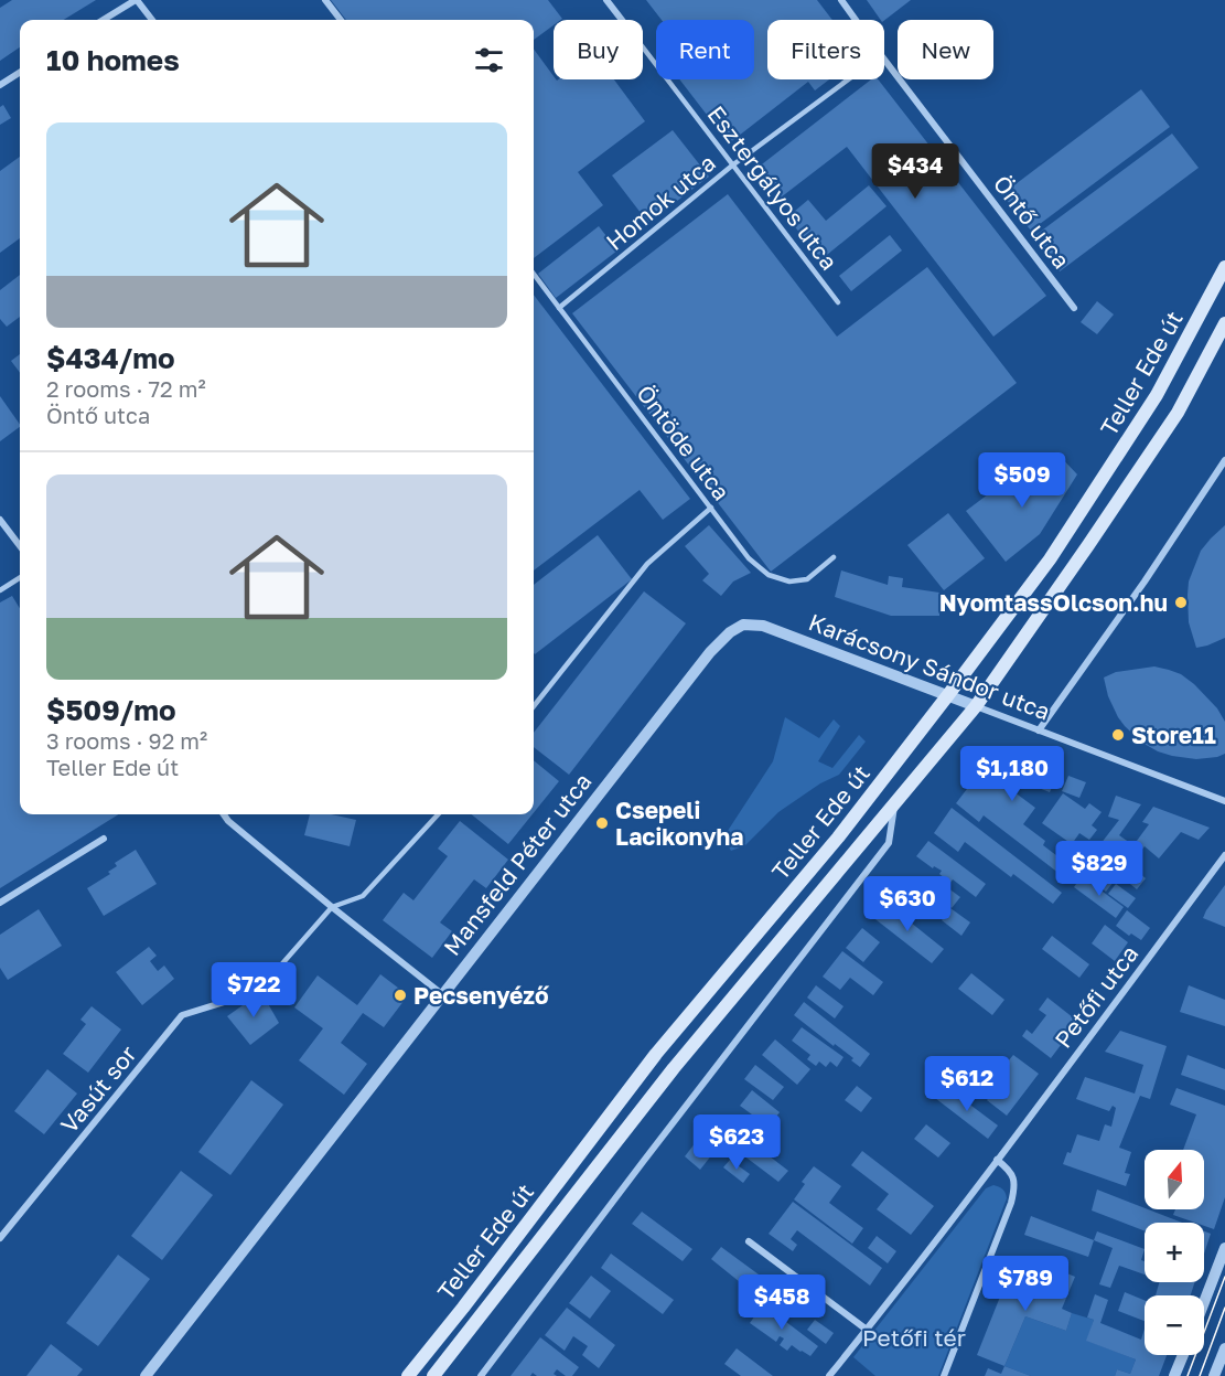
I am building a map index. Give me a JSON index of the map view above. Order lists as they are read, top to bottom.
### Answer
{
  "streets": {
    "main road": ["Teller Ede út"],
    "street": [
      "Esztergályos utca",
      "Öntő utca",
      "Karácsony Sándor utca",
      "Mansfeld Péter utca",
      "Petőfi utca",
      "Vasút sor"
    ],
    "lane": ["Homok utca", "Öntöde utca"]
  },
  "crossings": [
    ["Esztergályos utca", "Homok utca"],
    ["Homok utca", "Öntöde utca"],
    ["Teller Ede út", "Karácsony Sándor utca"],
    ["Karácsony Sándor utca", "Mansfeld Péter utca"]
  ],
  "parks": ["Petőfi tér"],
  "places": [
    "NyomtassOlcson.hu",
    "Store11",
    "Csepeli Lacikonyha",
    "Pecsenyéző"
  ],
  "north": "top",
  "page": {
    "chip": [
      "Buy",
      "Rent",
      "Filters",
      "New"
    ],
    "heading": "10 homes",
    "list": [
      {
        "name": "$434/mo",
        "note": "2 rooms · 72 m² · Öntő utca"
      },
      {
        "name": "$509/mo",
        "note": "3 rooms · 92 m² · Teller Ede út"
      }
    ],
    "price": [
      "$434",
      "$509",
      "$1,180",
      "$829",
      "$630",
      "$722",
      "$612",
      "$623",
      "$789",
      "$458"
    ],
    "map_buttons": ["+", "−"]
  }
}
